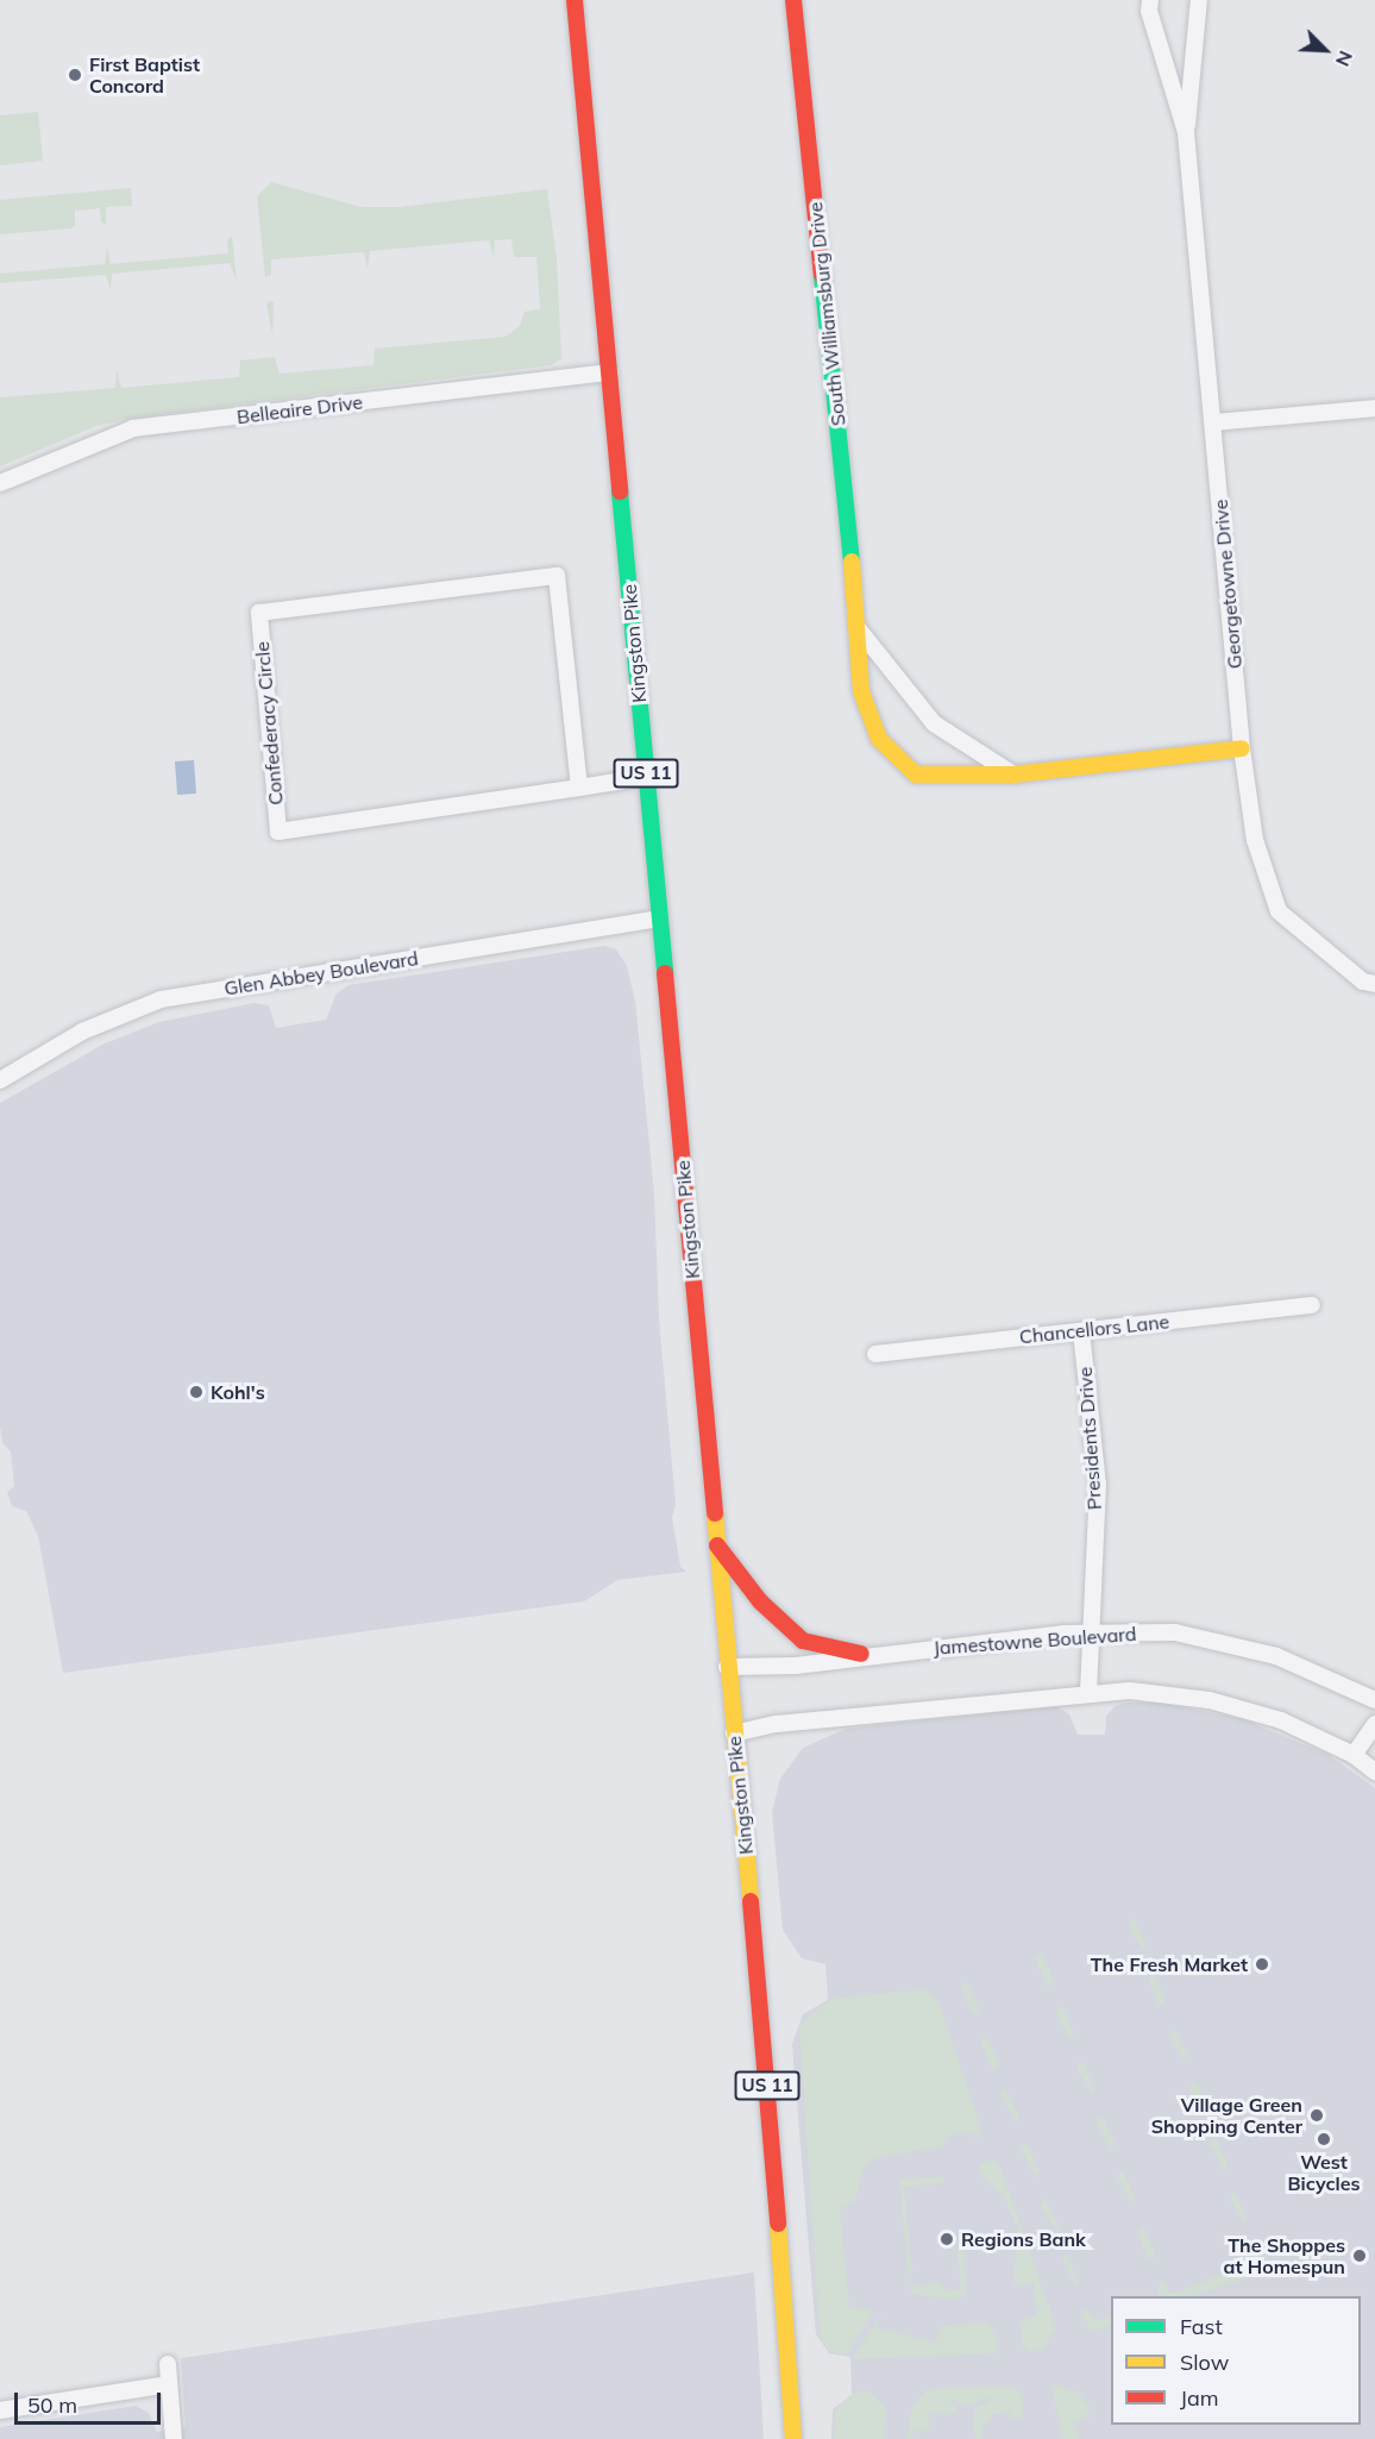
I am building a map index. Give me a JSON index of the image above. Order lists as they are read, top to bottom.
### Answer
{
  "streets": {
    "main road": ["South Williamsburg Drive", "Kingston Pike", "US 11"],
    "street": [
      "Belleaire Drive",
      "Georgetowne Drive",
      "Confederacy Circle",
      "Glen Abbey Boulevard",
      "Chancellors Lane",
      "Presidents Drive",
      "Jamestowne Boulevard"
    ]
  },
  "crossings": [
    ["South Williamsburg Drive", "Georgetowne Drive"],
    ["Belleaire Drive", "Kingston Pike"],
    ["Kingston Pike", "Glen Abbey Boulevard"],
    ["Kingston Pike", "Jamestowne Boulevard"],
    ["Chancellors Lane", "Presidents Drive"],
    ["Presidents Drive", "Jamestowne Boulevard"]
  ],
  "places": [
    "First Baptist Concord",
    "Kohl's",
    "The Fresh Market",
    "Village Green Shopping Center",
    "West Bicycles",
    "Regions Bank",
    "The Shoppes at Homespun"
  ],
  "legend": ["Fast", "Slow", "Jam"],
  "scale_bar": "50 m",
  "north": "bottom right"
}
